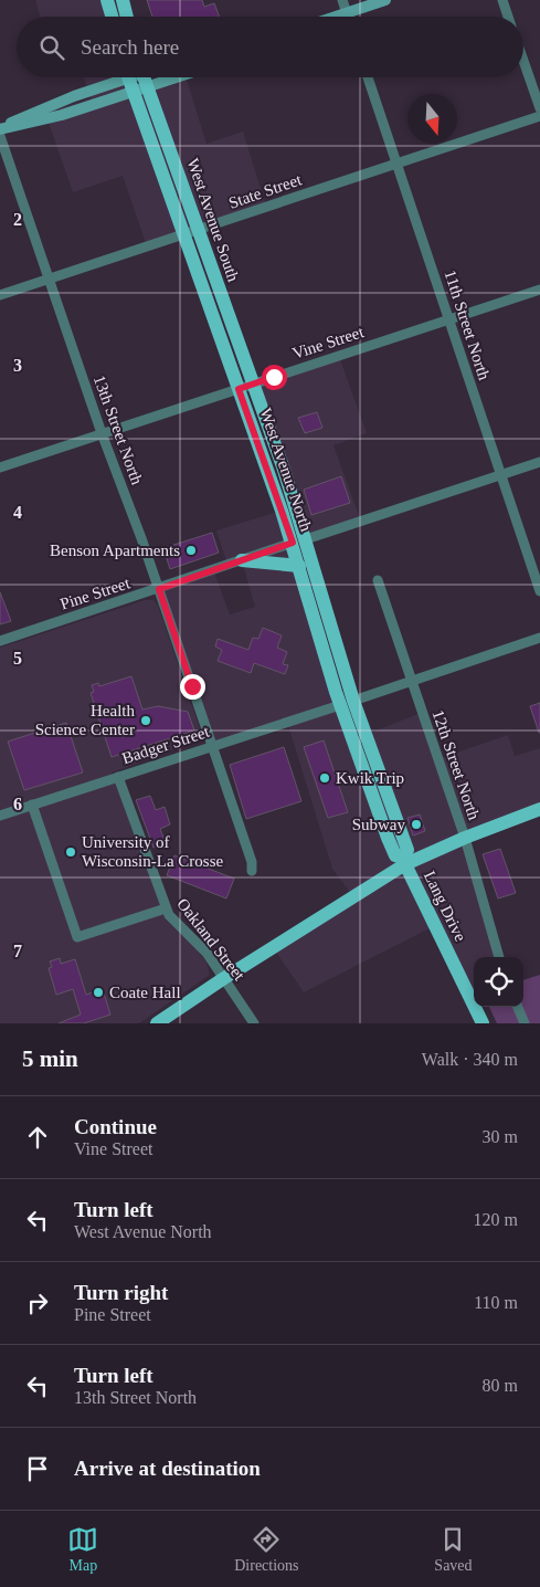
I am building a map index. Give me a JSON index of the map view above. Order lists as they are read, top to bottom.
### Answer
{
  "streets": {
    "main road": ["West Avenue South", "West Avenue North", "Lang Drive"],
    "street": [
      "State Street",
      "11th Street North",
      "Vine Street",
      "13th Street North",
      "Pine Street",
      "Badger Street",
      "12th Street North",
      "Oakland Street"
    ]
  },
  "crossings": [
    ["State Street", "West Avenue South"],
    ["State Street", "11th Street North"],
    ["State Street", "13th Street North"],
    ["State Street", "West Avenue North"],
    ["West Avenue South", "Vine Street"],
    ["West Avenue South", "West Avenue North"],
    ["11th Street North", "Vine Street"],
    ["11th Street North", "Pine Street"],
    ["Vine Street", "13th Street North"],
    ["Vine Street", "West Avenue North"],
    ["13th Street North", "Pine Street"],
    ["13th Street North", "Badger Street"],
    ["West Avenue North", "Pine Street"],
    ["West Avenue North", "Badger Street"],
    ["West Avenue North", "Lang Drive"],
    ["Badger Street", "12th Street North"],
    ["Badger Street", "Oakland Street"]
  ],
  "places": [
    "Benson Apartments",
    "Health Science Center",
    "Kwik Trip",
    "Subway",
    "University of Wisconsin-La Crosse",
    "Coate Hall"
  ],
  "north": "bottom",
  "page": {
    "search": "Search here",
    "heading": ["5 min", "Walk · 340 m"],
    "list": [
      ["Continue", "Vine Street", "30 m"],
      ["Turn left", "West Avenue North", "120 m"],
      ["Turn right", "Pine Street", "110 m"],
      ["Turn left", "13th Street North", "80 m"],
      "Arrive at destination"
    ],
    "nav": ["Map", "Directions", "Saved"]
  },
  "grid": {
    "rows": [
      "2",
      "3",
      "4",
      "5",
      "6",
      "7"
    ]
  }
}
